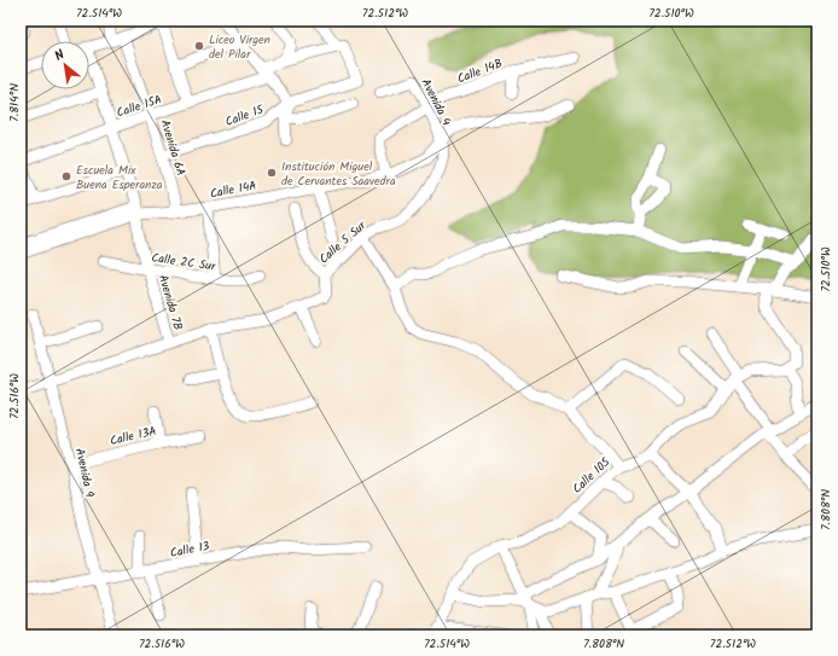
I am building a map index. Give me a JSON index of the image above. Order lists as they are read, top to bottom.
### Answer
{
  "streets": {
    "street": [
      "Calle 14B",
      "Avenida 4",
      "Calle 15A",
      "Calle 15",
      "Avenida 6A",
      "Calle 14A",
      "Calle 5 Sur",
      "Calle 2C Sur",
      "Avenida 7B",
      "Calle 13A",
      "Avenida 9",
      "Calle 10S",
      "Calle 13"
    ]
  },
  "crossings": [
    ["Calle 14B", "Avenida 4"],
    ["Calle 14B", "Calle 14A"],
    ["Avenida 4", "Calle 14A"],
    ["Avenida 4", "Calle 5 Sur"],
    ["Calle 15A", "Calle 15"],
    ["Calle 15A", "Avenida 6A"],
    ["Calle 15A", "Avenida 7B"],
    ["Calle 15", "Avenida 6A"],
    ["Avenida 6A", "Calle 14A"],
    ["Calle 14A", "Calle 5 Sur"],
    ["Calle 14A", "Avenida 7B"],
    ["Calle 5 Sur", "Avenida 7B"],
    ["Calle 5 Sur", "Avenida 9"],
    ["Calle 2C Sur", "Avenida 7B"],
    ["Calle 13A", "Avenida 9"],
    ["Avenida 9", "Calle 13"]
  ],
  "places": ["Liceo Virgen del Pilar", "Institución Miguel de Cervantes Saavedra", "Escuela Mix Buena Esperanza"],
  "north": "top left",
  "coordinates": [
    "72.514°W",
    "72.512°W",
    "72.510°W",
    "7.814°N",
    "72.516°W",
    "7.808°N"
  ]
}
